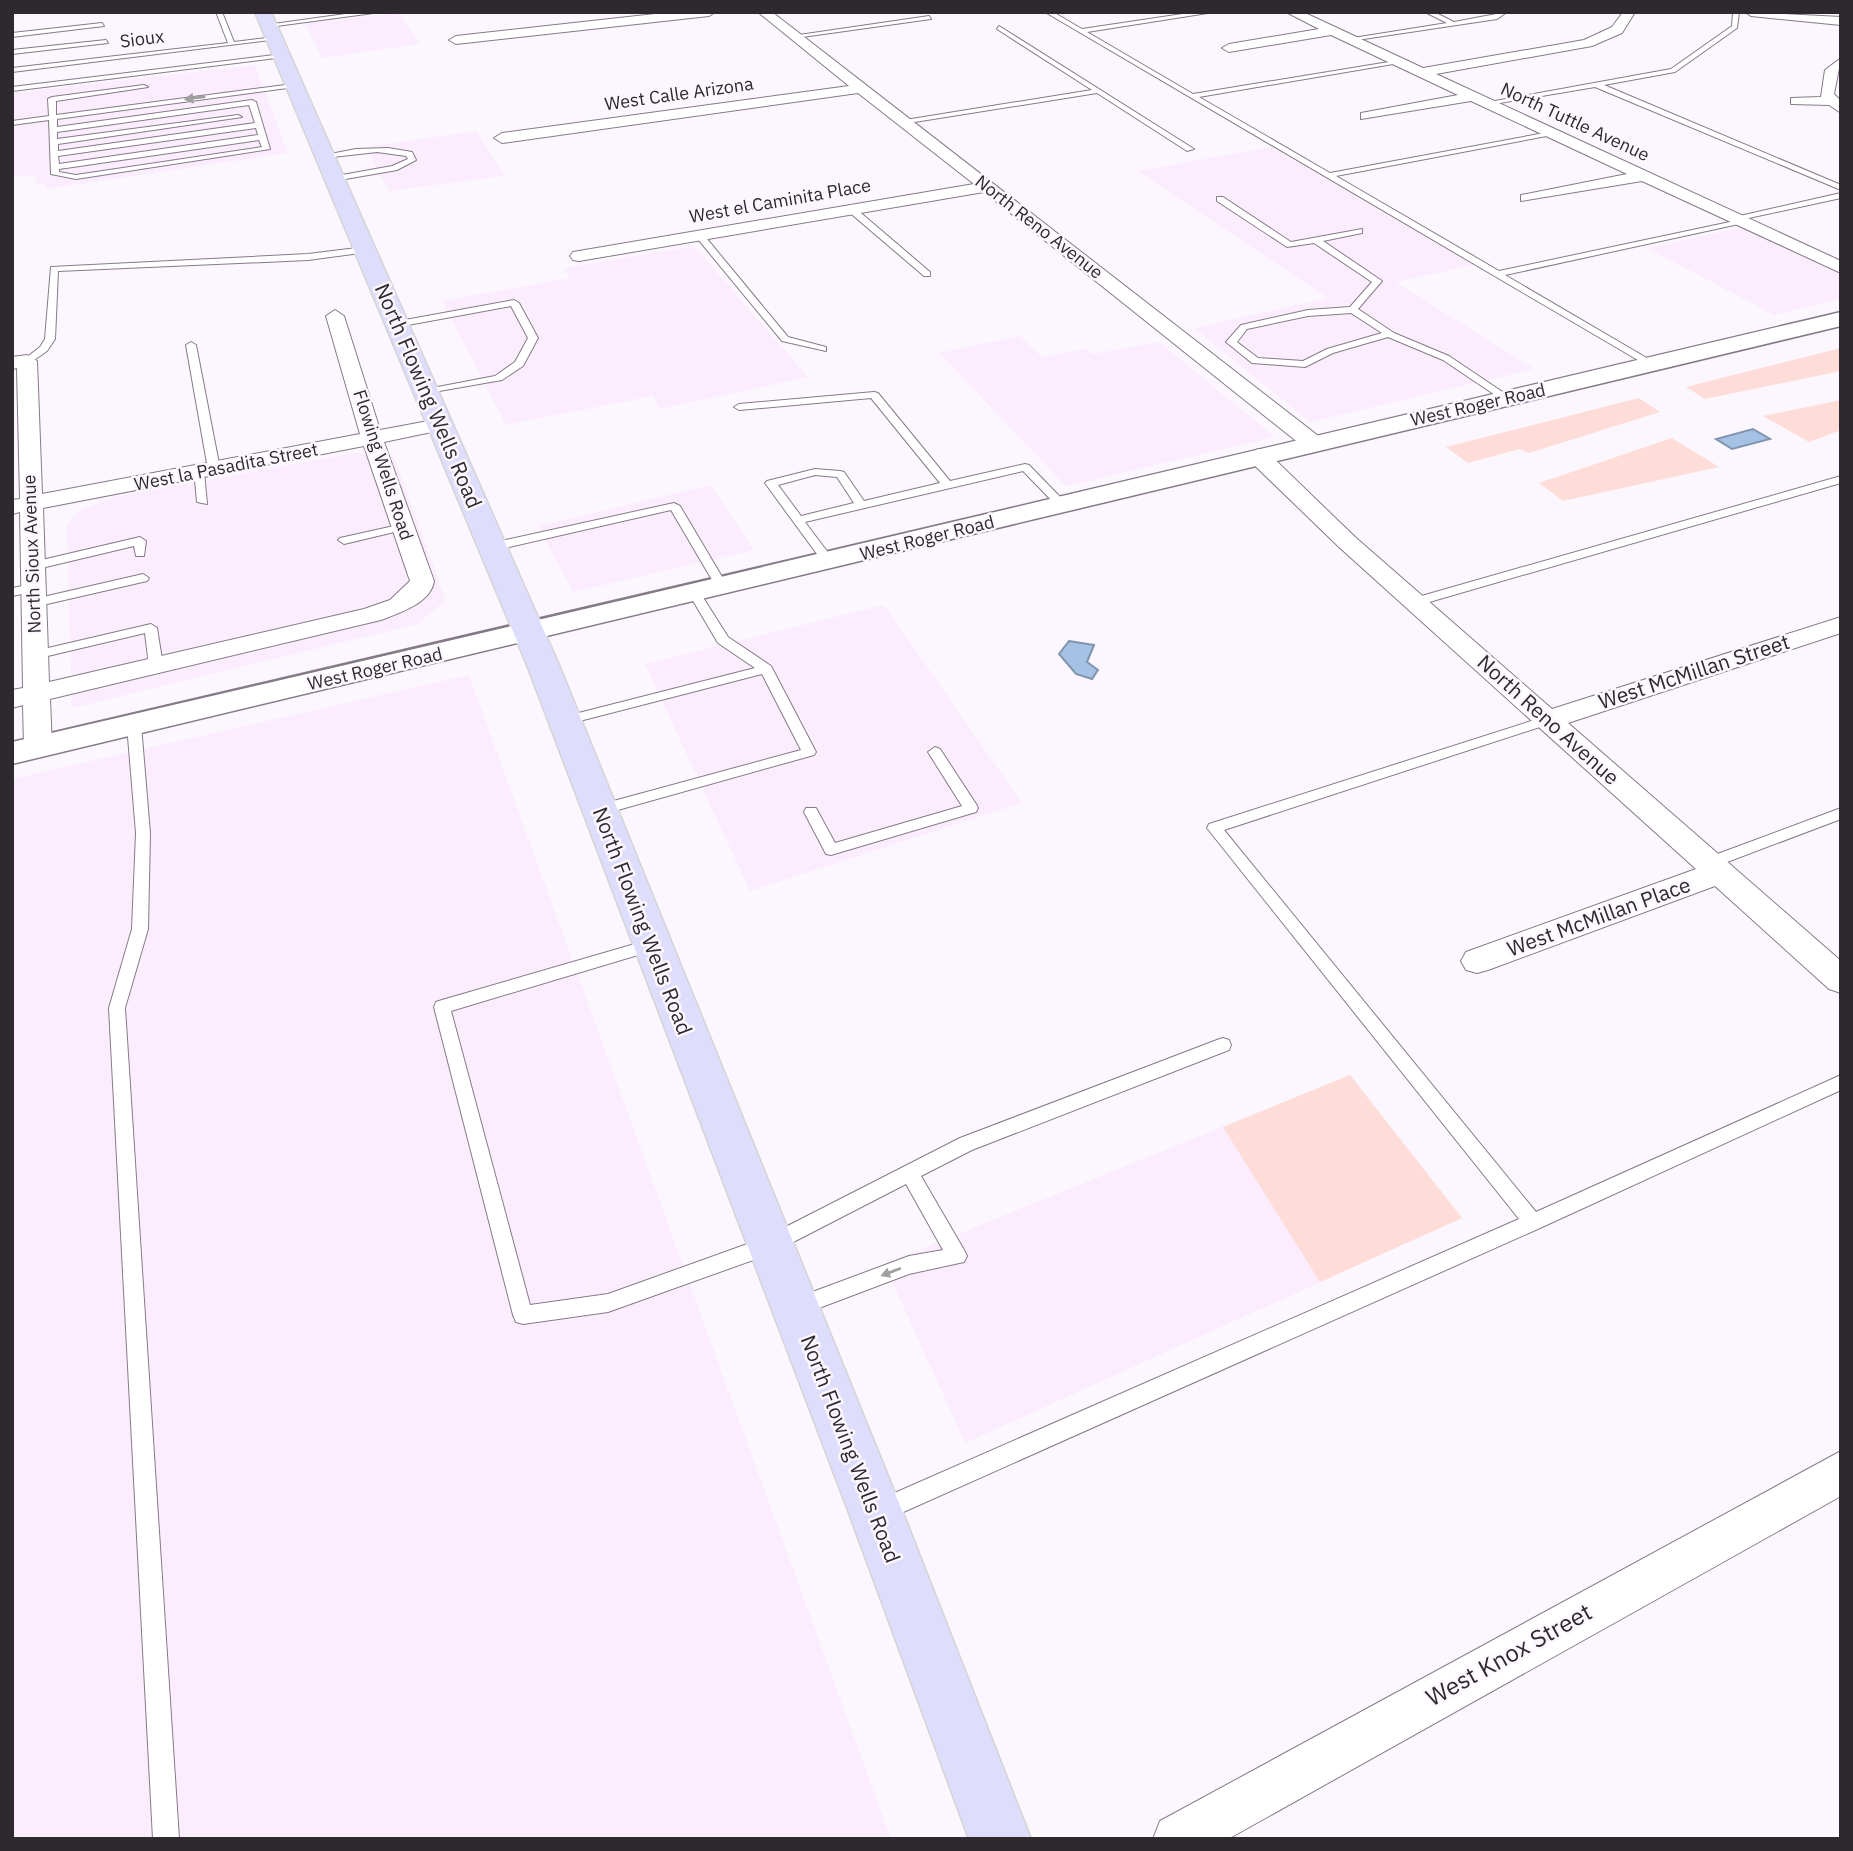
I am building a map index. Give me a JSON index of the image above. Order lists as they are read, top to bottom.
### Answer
{
  "streets": {
    "main road": ["North Flowing Wells Road"],
    "street": [
      "West Calle Arizona",
      "North Tuttle Avenue",
      "West el Caminita Place",
      "North Reno Avenue",
      "West Roger Road",
      "Flowing Wells Road",
      "West la Pasadita Street",
      "North Sioux Avenue",
      "West McMillan Street",
      "West McMillan Place",
      "West Knox Street"
    ],
    "lane": ["Sioux"]
  },
  "crossings": [
    ["Sioux", "North Flowing Wells Road"],
    ["West Calle Arizona", "North Reno Avenue"],
    ["West el Caminita Place", "North Reno Avenue"],
    ["North Reno Avenue", "West Roger Road"],
    ["North Reno Avenue", "West McMillan Street"],
    ["North Reno Avenue", "West McMillan Place"],
    ["North Flowing Wells Road", "West Roger Road"],
    ["North Flowing Wells Road", "West la Pasadita Street"],
    ["West Roger Road", "North Sioux Avenue"],
    ["Flowing Wells Road", "West la Pasadita Street"],
    ["West la Pasadita Street", "North Sioux Avenue"]
  ]
}
